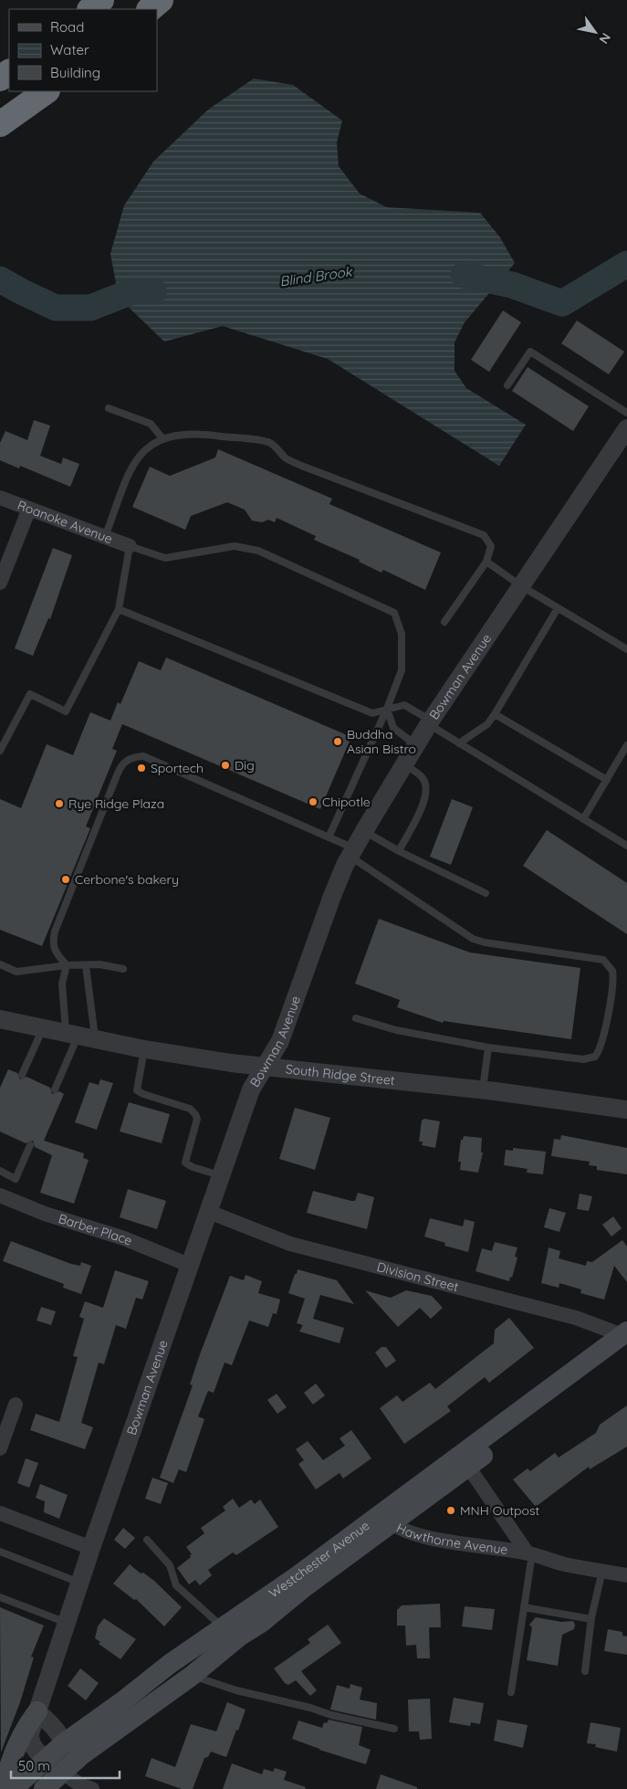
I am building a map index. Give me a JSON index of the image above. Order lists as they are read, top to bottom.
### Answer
{
  "streets": {
    "main road": ["Westchester Avenue"],
    "street": [
      "Roanoke Avenue",
      "Bowman Avenue",
      "South Ridge Street",
      "Barber Place",
      "Division Street",
      "Hawthorne Avenue"
    ]
  },
  "crossings": [
    ["Bowman Avenue", "South Ridge Street"],
    ["Bowman Avenue", "Barber Place"],
    ["Bowman Avenue", "Division Street"],
    ["Bowman Avenue", "Westchester Avenue"],
    ["Division Street", "Westchester Avenue"],
    ["Hawthorne Avenue", "Westchester Avenue"]
  ],
  "water": ["Blind Brook"],
  "places": [
    "Buddha Asian Bistro",
    "Dig",
    "Sportech",
    "Chipotle",
    "Rye Ridge Plaza",
    "Cerbone's bakery",
    "MNH Outpost"
  ],
  "legend": ["Road", "Water", "Building"],
  "scale_bar": "50 m",
  "north": "bottom right"
}
